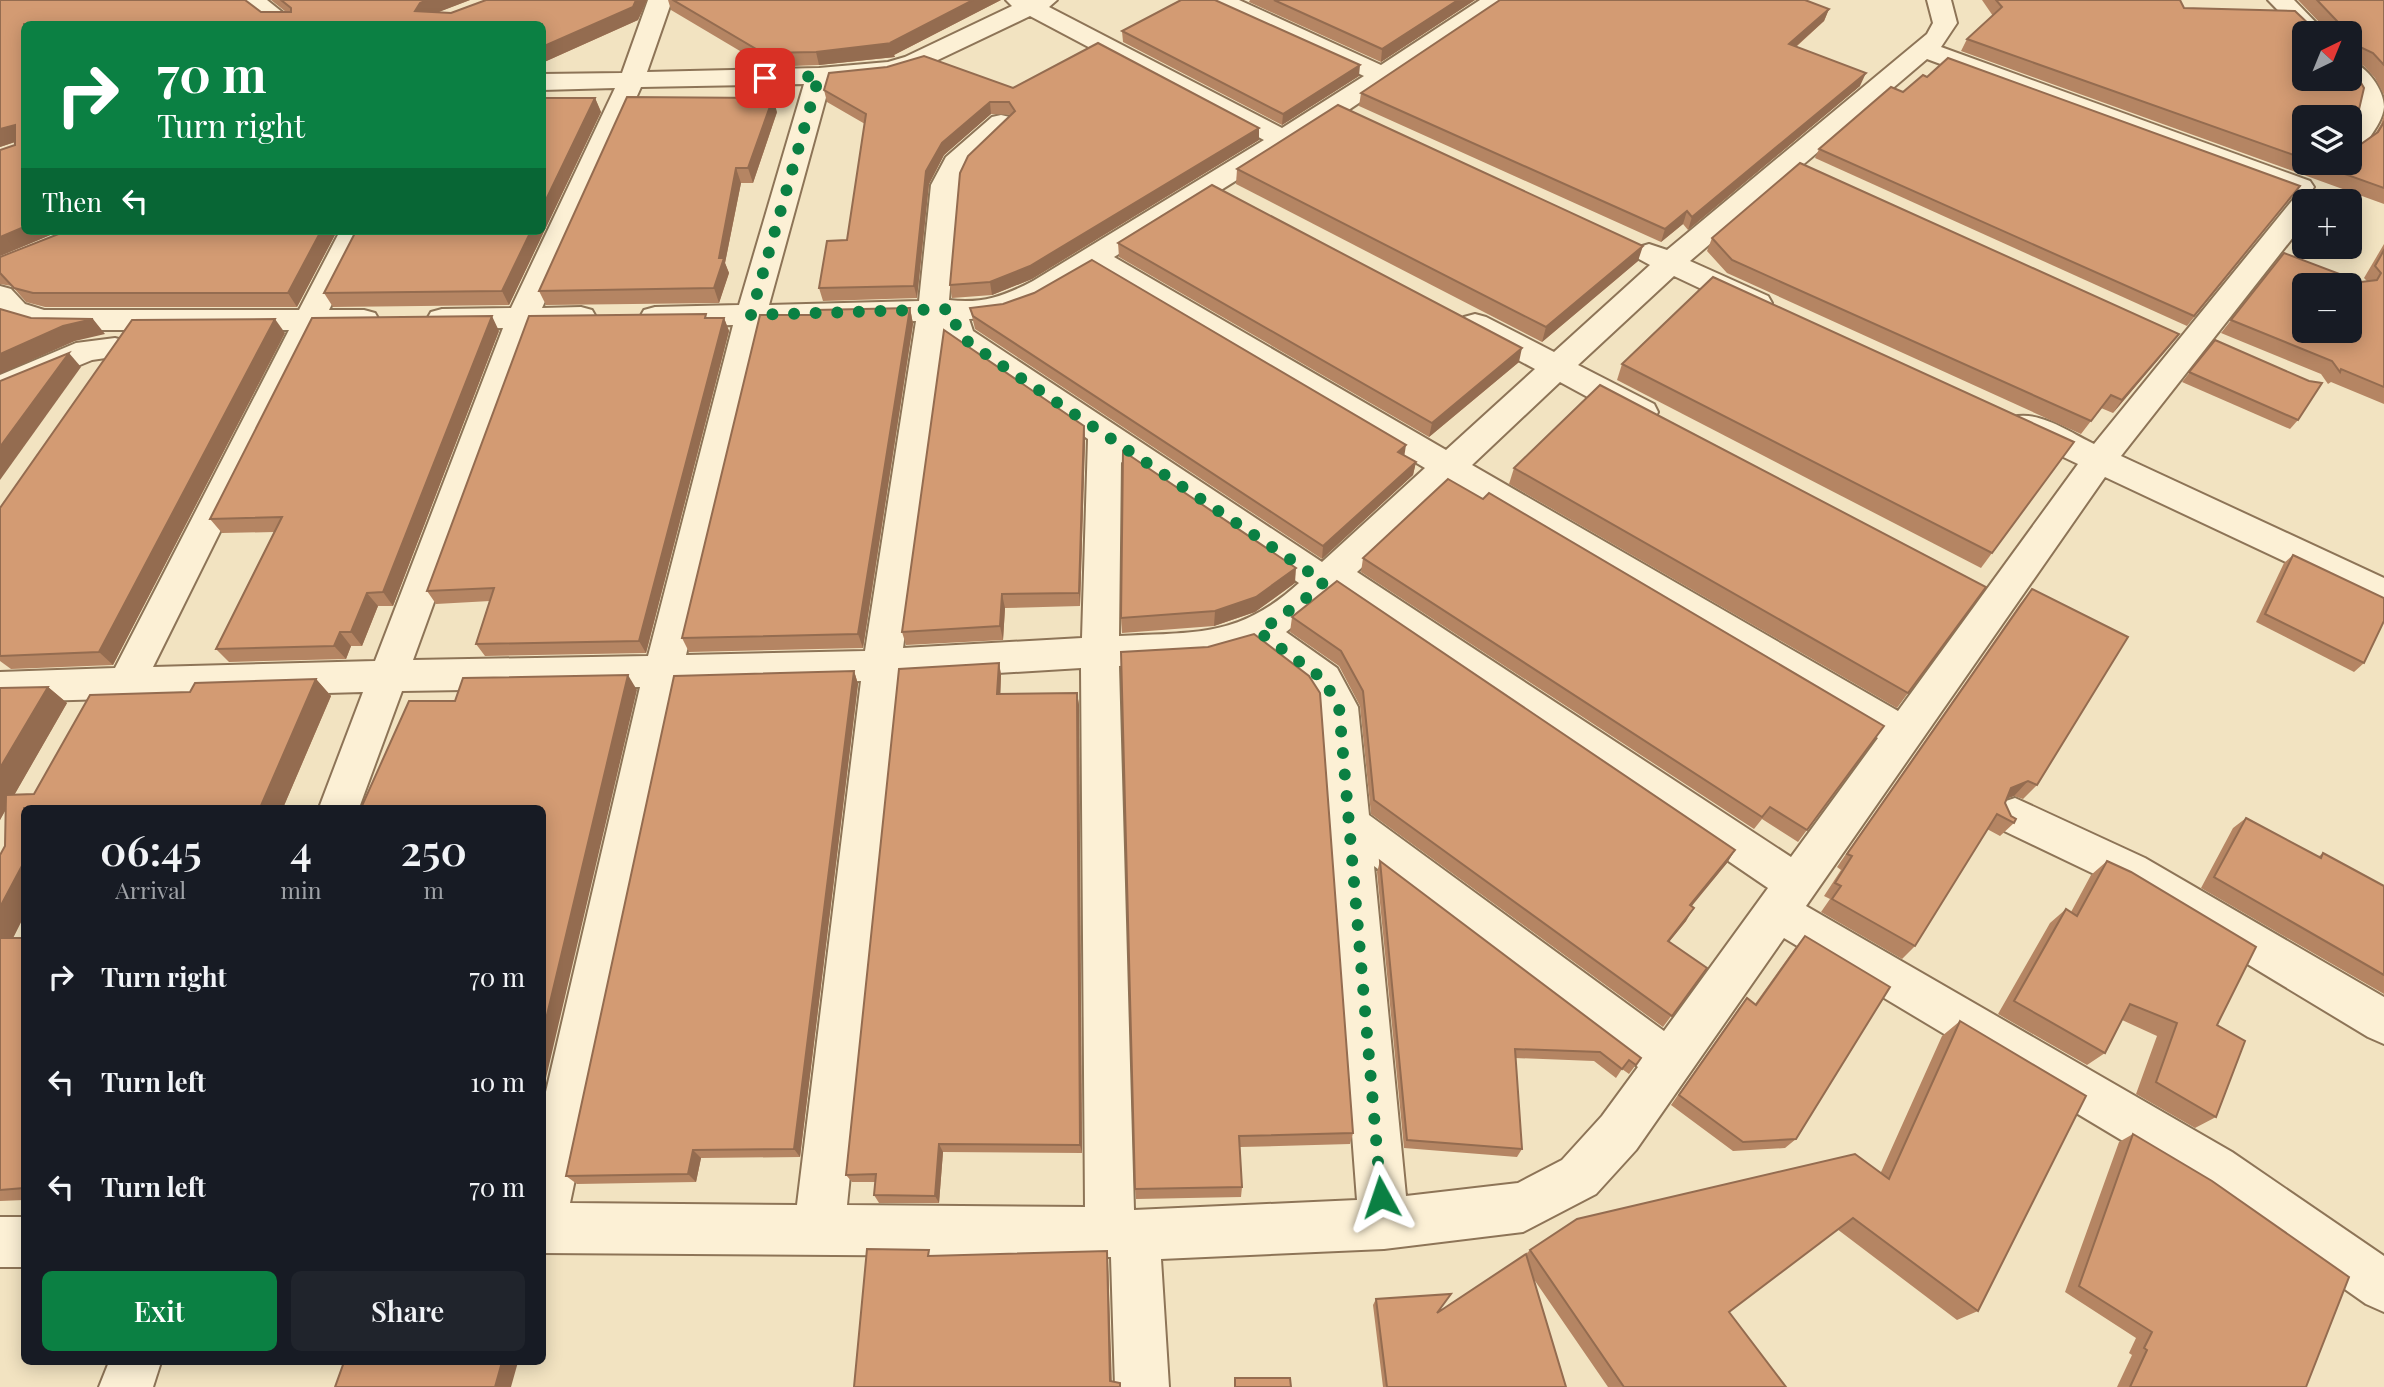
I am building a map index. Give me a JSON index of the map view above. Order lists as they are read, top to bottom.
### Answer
{
  "north": "top right",
  "page": {
    "map_buttons": ["+", "−"],
    "turn": ["70 m", "Turn right"],
    "then": "Then",
    "eta": [
      "06:45",
      "Arrival",
      "4",
      "min",
      "250",
      "m"
    ],
    "list": [
      {
        "name": "Turn right",
        "value": "70 m"
      },
      {
        "name": "Turn left",
        "value": "10 m"
      },
      {
        "name": "Turn left",
        "value": "70 m"
      }
    ],
    "buttons": ["Exit", "Share"]
  }
}
